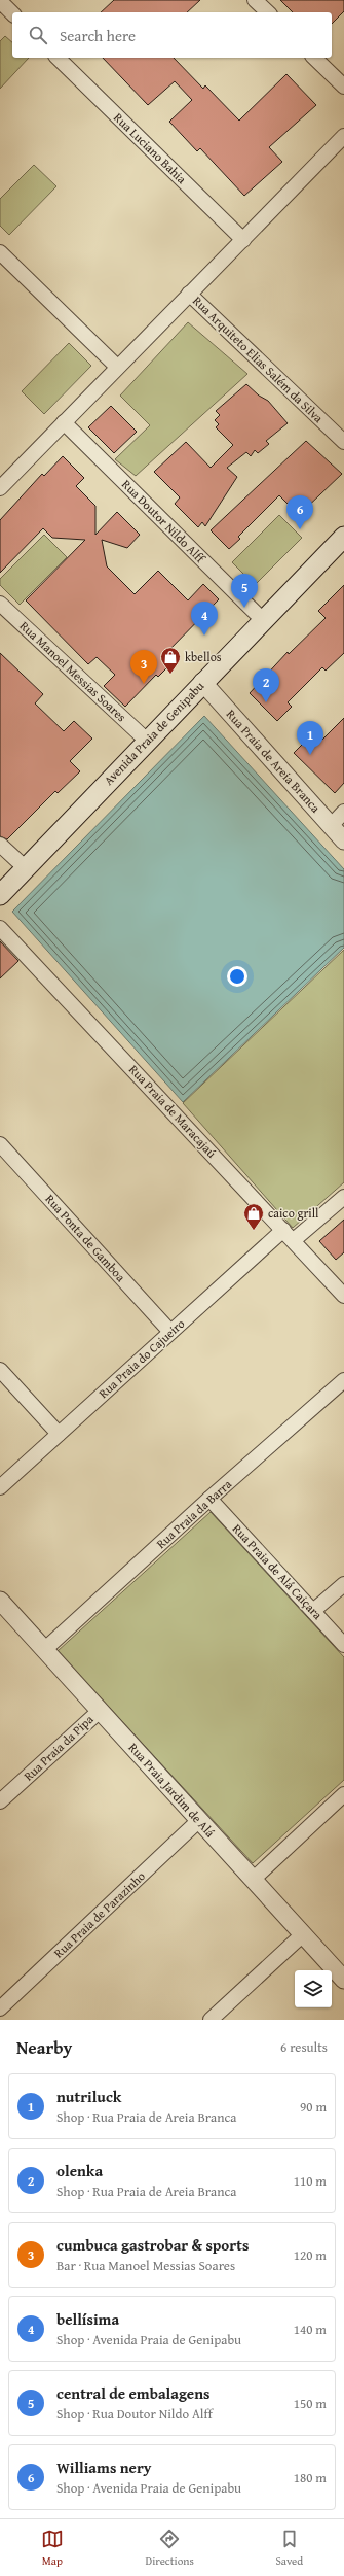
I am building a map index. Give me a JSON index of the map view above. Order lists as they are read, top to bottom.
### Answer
{
  "streets": {
    "main road": ["Avenida Praia de Genipabu"],
    "street": [
      "Rua Luciano Bahia",
      "Rua Arquiteto Elias Salém da Silva",
      "Rua Doutor Nildo Alff",
      "Rua Manoel Messias Soares",
      "Rua Praia de Areia Branca",
      "Rua Praia de Maracajaú",
      "Rua Ponta de Gamboa",
      "Rua Praia do Cajueiro",
      "Rua Praia da Barra",
      "Rua Praia de Alá Caiçara",
      "Rua Praia da Pipa",
      "Rua Praia Jardim de Alá",
      "Rua Praia de Parazinho"
    ]
  },
  "crossings": [
    ["Rua Doutor Nildo Alff", "Avenida Praia de Genipabu"],
    ["Rua Manoel Messias Soares", "Avenida Praia de Genipabu"],
    ["Avenida Praia de Genipabu", "Rua Praia de Areia Branca"],
    ["Rua Praia de Maracajaú", "Rua Praia do Cajueiro"],
    ["Rua Ponta de Gamboa", "Rua Praia do Cajueiro"],
    ["Rua Praia da Barra", "Rua Praia de Alá Caiçara"],
    ["Rua Praia da Barra", "Rua Praia Jardim de Alá"],
    ["Rua Praia da Pipa", "Rua Praia Jardim de Alá"],
    ["Rua Praia Jardim de Alá", "Rua Praia de Parazinho"]
  ],
  "places": {
    "shop": ["kbellos", "caico grill"]
  },
  "page": {
    "search": "Search here",
    "pins": [
      "6",
      "5",
      "4",
      "3",
      "2",
      "1"
    ],
    "heading": ["Nearby", "6 results"],
    "list": [
      {
        "mark": "1",
        "name": "nutriluck",
        "note": "Shop · Rua Praia de Areia Branca",
        "value": "90 m"
      },
      {
        "mark": "2",
        "name": "olenka",
        "note": "Shop · Rua Praia de Areia Branca",
        "value": "110 m"
      },
      {
        "mark": "3",
        "name": "cumbuca gastrobar & sports",
        "note": "Bar · Rua Manoel Messias Soares",
        "value": "120 m"
      },
      {
        "mark": "4",
        "name": "bellísima",
        "note": "Shop · Avenida Praia de Genipabu",
        "value": "140 m"
      },
      {
        "mark": "5",
        "name": "central de embalagens",
        "note": "Shop · Rua Doutor Nildo Alff",
        "value": "150 m"
      },
      {
        "mark": "6",
        "name": "Williams nery",
        "note": "Shop · Avenida Praia de Genipabu",
        "value": "180 m"
      }
    ],
    "nav": ["Map", "Directions", "Saved"]
  }
}
